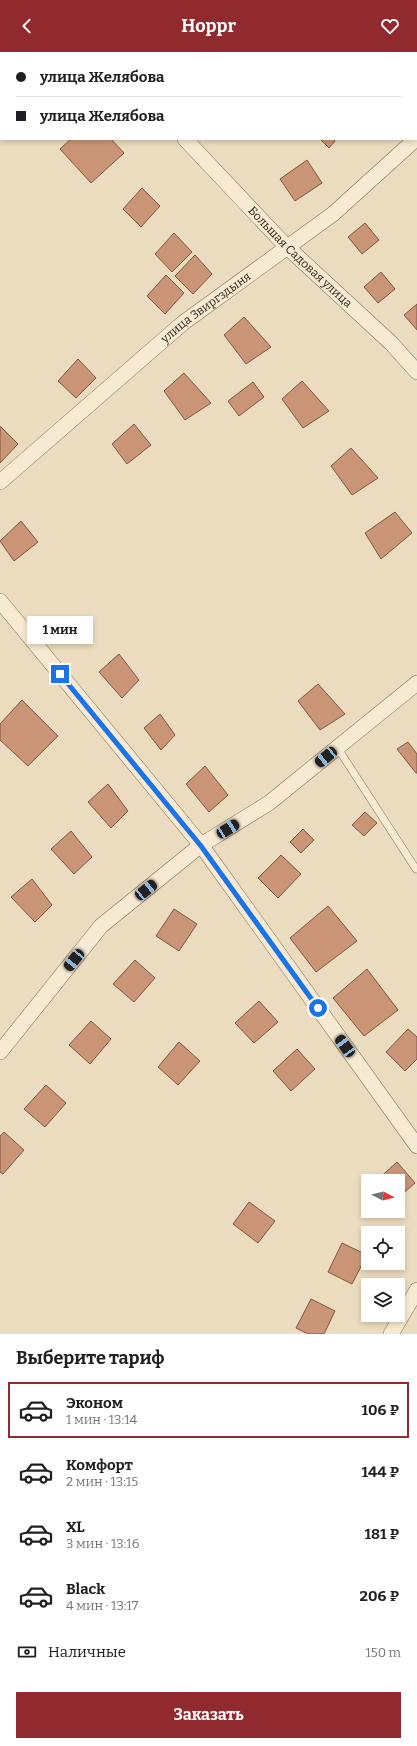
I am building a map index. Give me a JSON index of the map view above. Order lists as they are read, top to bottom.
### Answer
{
  "streets": {
    "street": ["Большая Садовая улица", "улица Звиргздыня"]
  },
  "crossings": [
    ["Большая Садовая улица", "улица Звиргздыня"]
  ],
  "north": "right",
  "page": {
    "header": "Hoppr",
    "banner": ["улица Желябова", "улица Желябова"],
    "bubble": "1 мин",
    "heading": "Выберите тариф",
    "list": [
      {
        "name": "Эконом",
        "note": "1 мин · 13:14",
        "value": "106 ₽"
      },
      {
        "name": "Комфорт",
        "note": "2 мин · 13:15",
        "value": "144 ₽"
      },
      {
        "name": "XL",
        "note": "3 мин · 13:16",
        "value": "181 ₽"
      },
      {
        "name": "Black",
        "note": "4 мин · 13:17",
        "value": "206 ₽"
      }
    ],
    "pay": ["Наличные", "150 m"],
    "buttons": "Заказать"
  }
}
